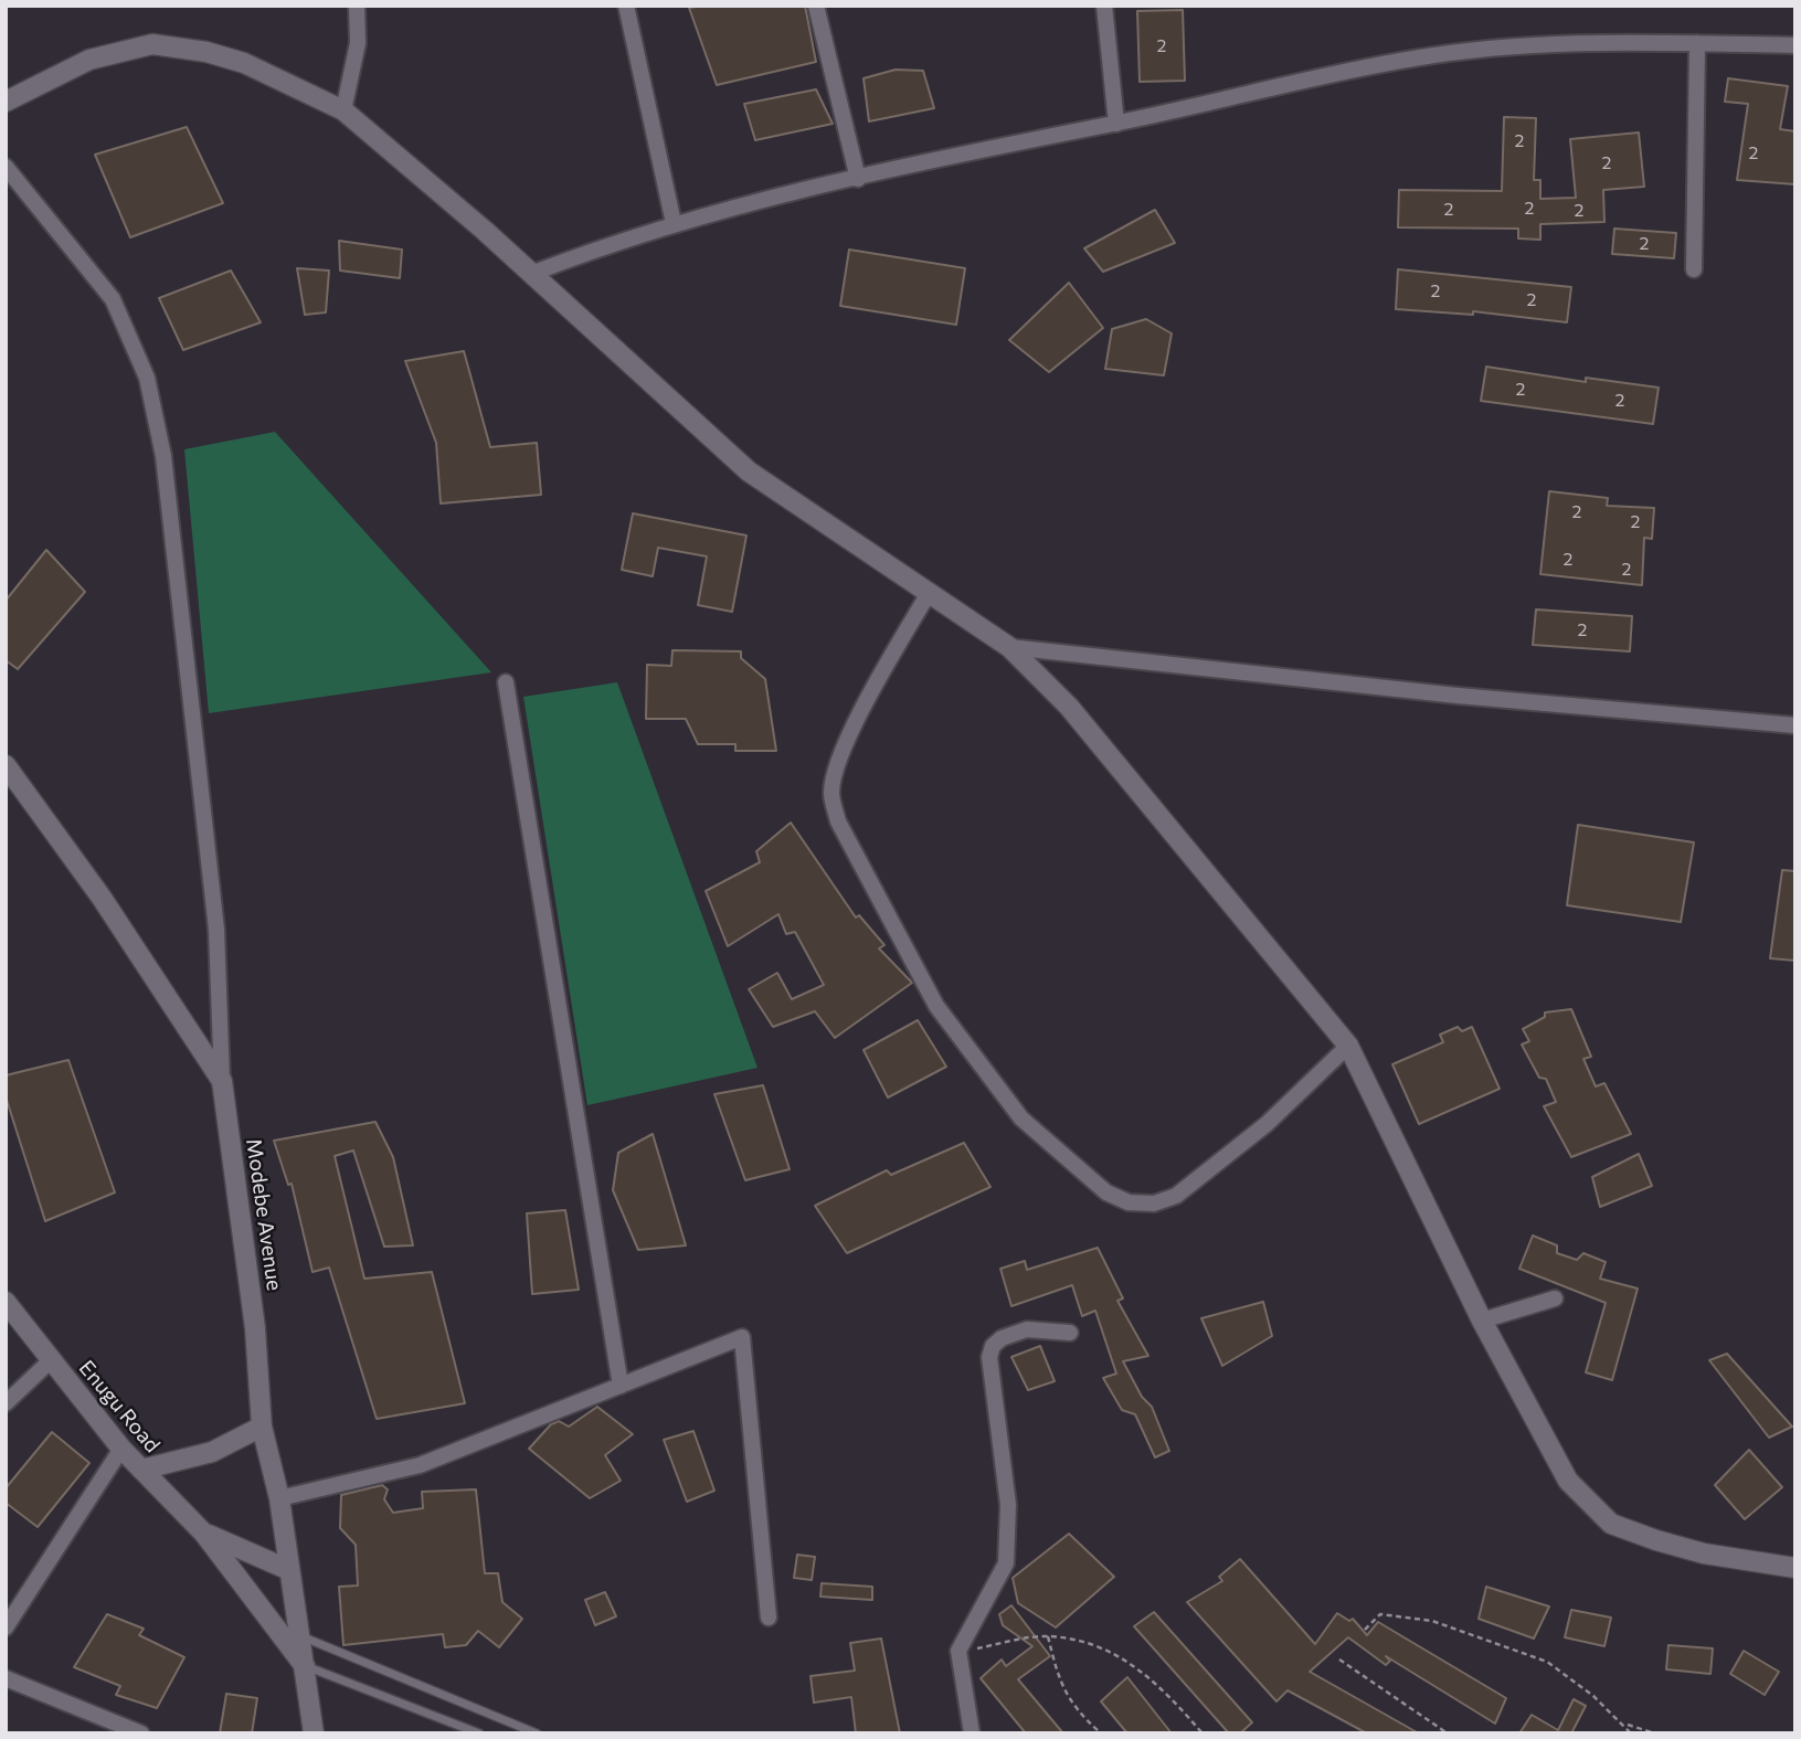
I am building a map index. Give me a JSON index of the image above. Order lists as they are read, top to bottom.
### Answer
{
  "streets": {
    "street": ["Modebe Avenue", "Enugu Road"]
  },
  "crossings": [
    ["Modebe Avenue", "Enugu Road"]
  ],
  "house_numbers": [
    "2",
    "2",
    "2",
    "2",
    "2",
    "2",
    "2",
    "2",
    "2",
    "2",
    "2",
    "2",
    "2",
    "2",
    "2",
    "2",
    "2"
  ]
}
